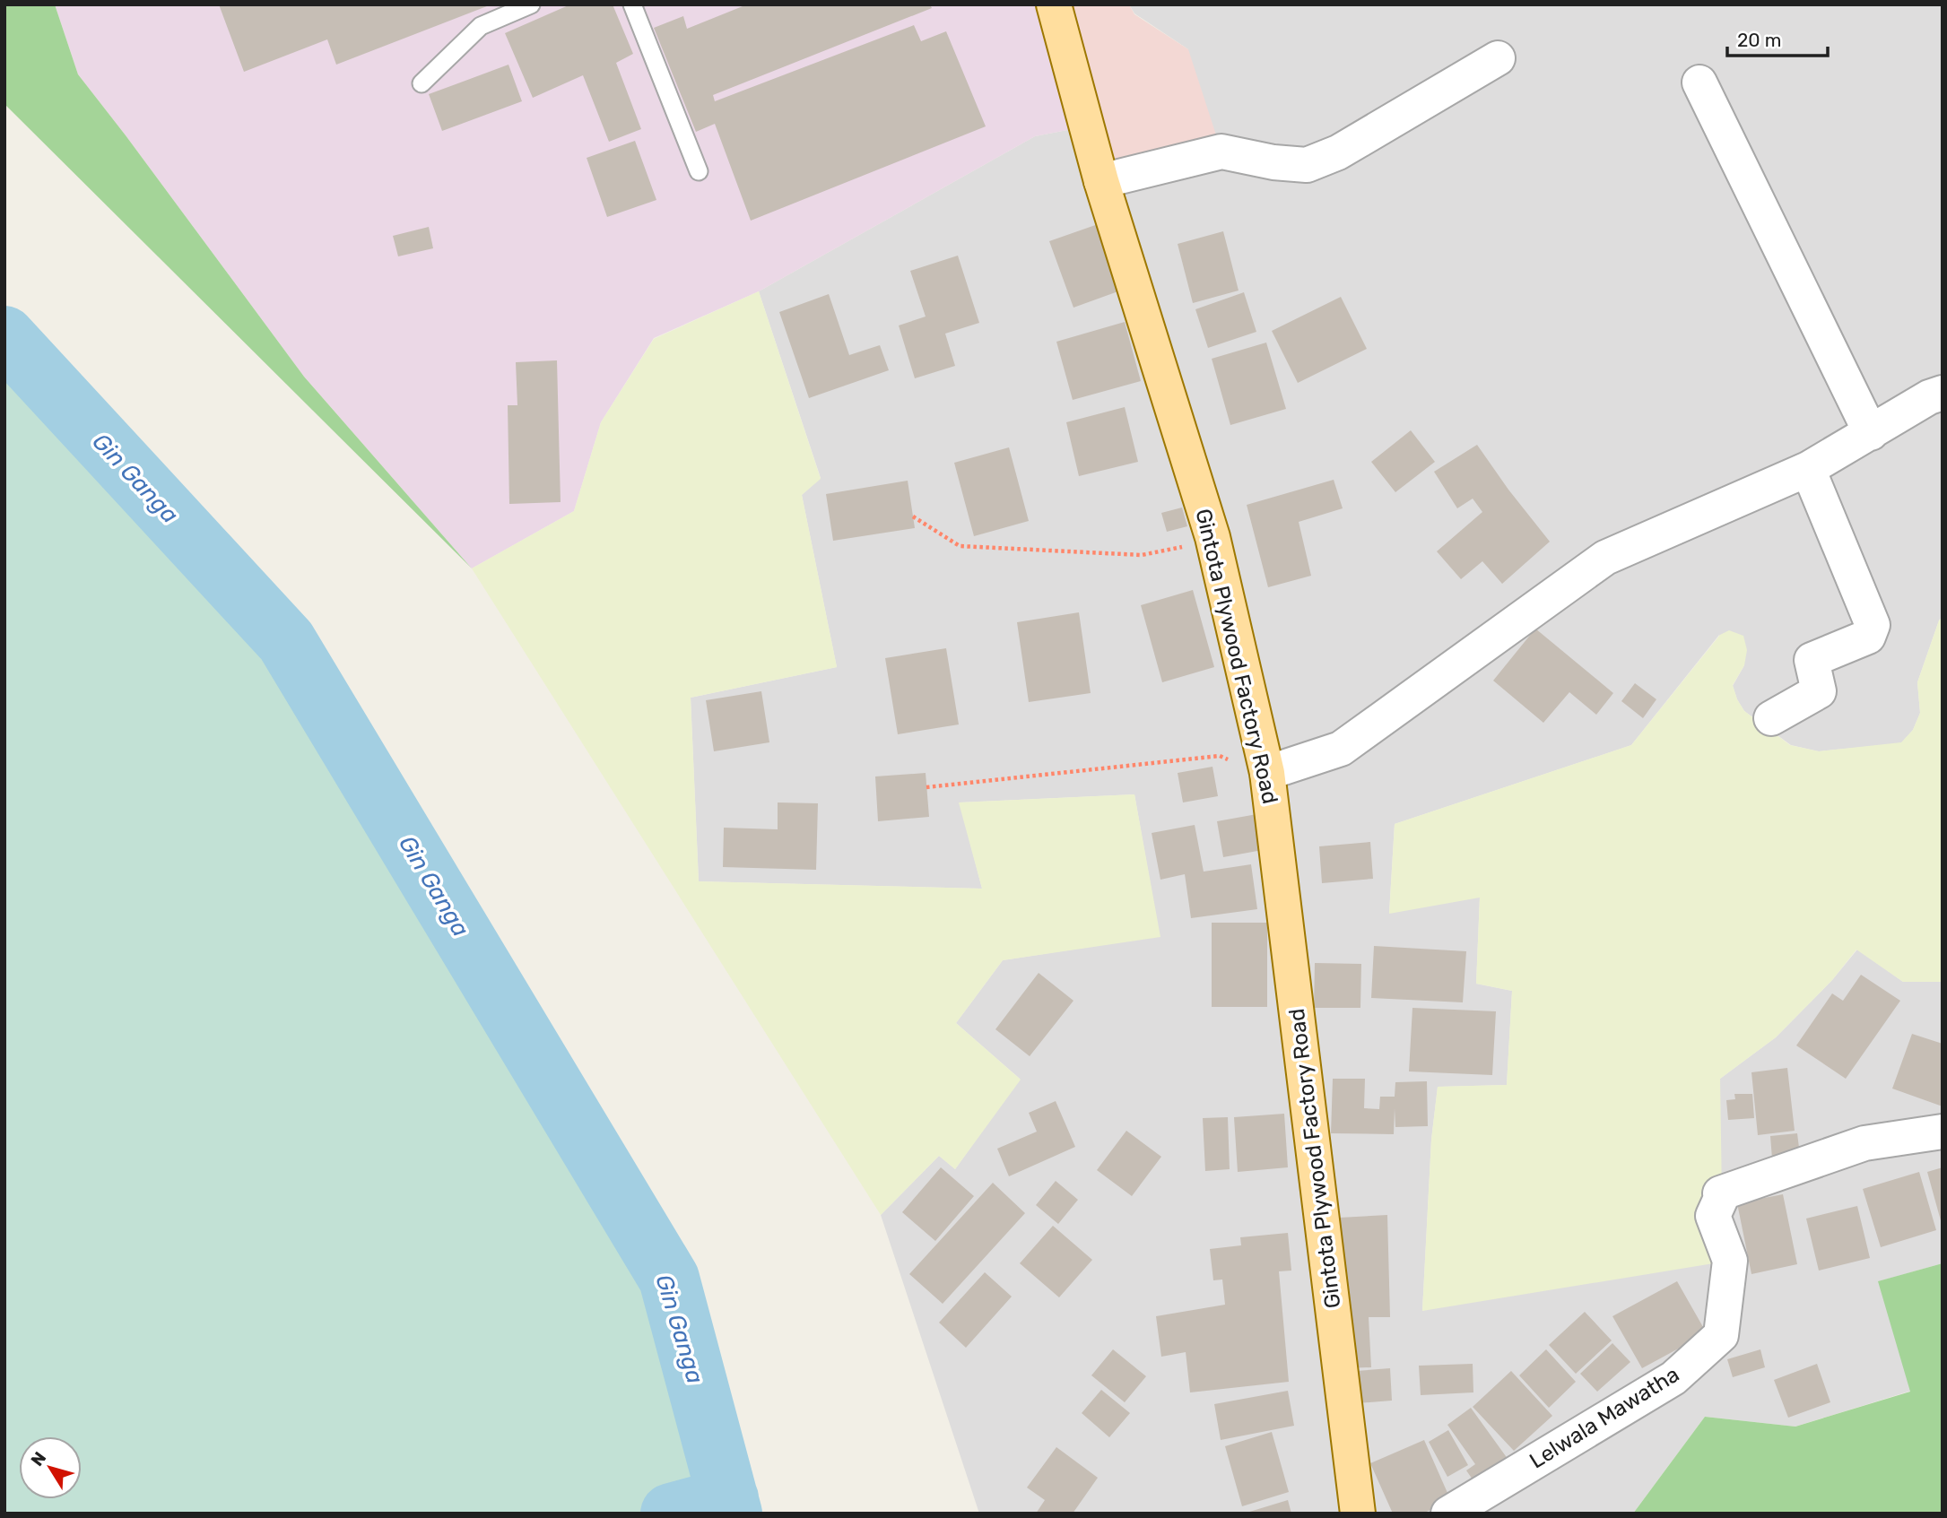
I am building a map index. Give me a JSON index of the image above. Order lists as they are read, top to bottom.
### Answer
{
  "streets": {
    "main road": ["Gintota Plywood Factory Road"],
    "street": ["Lelwala Mawatha"]
  },
  "water": ["Gin Ganga"],
  "scale_bar": "20 m",
  "north": "top left"
}
